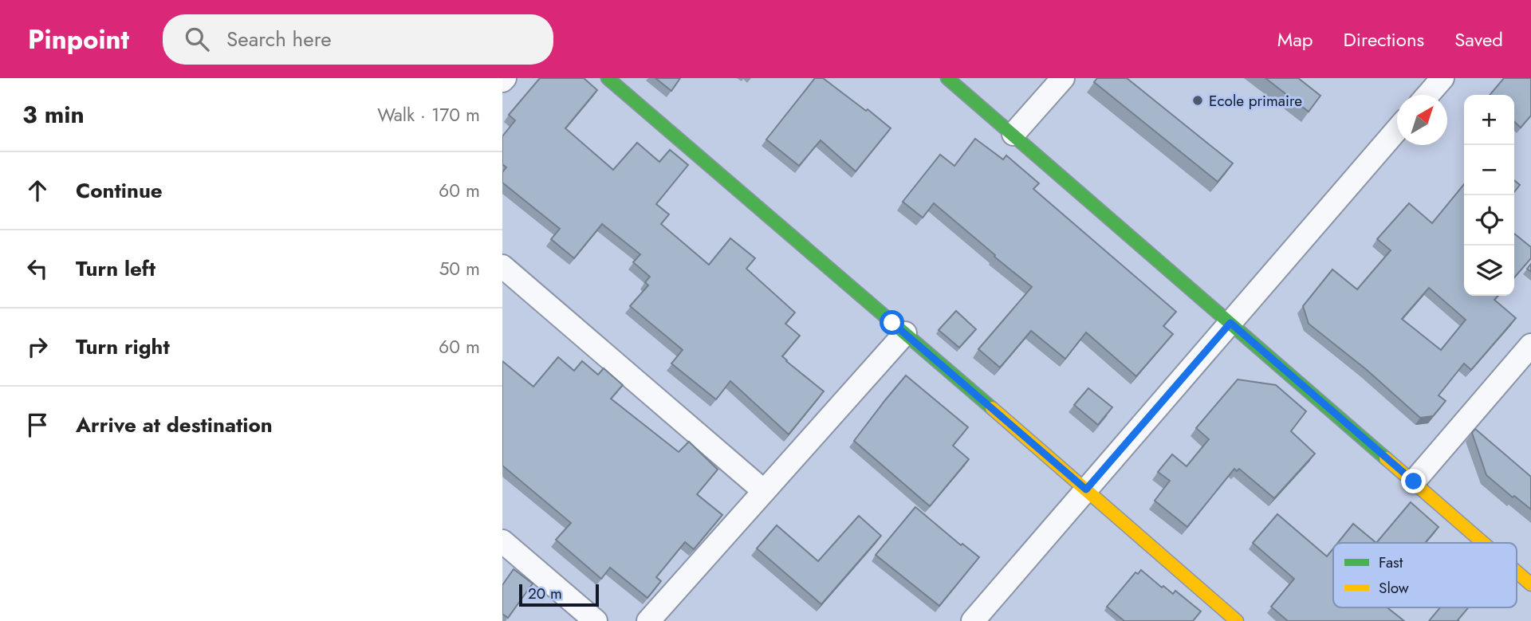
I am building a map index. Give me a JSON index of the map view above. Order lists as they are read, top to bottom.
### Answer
{
  "places": ["Ecole primaire"],
  "legend": ["Fast", "Slow"],
  "scale_bar": "20 m",
  "north": "top right",
  "page": {
    "header": "Pinpoint",
    "search": "Search here",
    "nav": ["Map", "Directions", "Saved"],
    "heading": ["3 min", "Walk · 170 m"],
    "map_buttons": ["+", "−"],
    "list": [
      ["Continue", "60 m"],
      ["Turn left", "50 m"],
      ["Turn right", "60 m"],
      "Arrive at destination"
    ],
    "scale": "20 m"
  }
}
